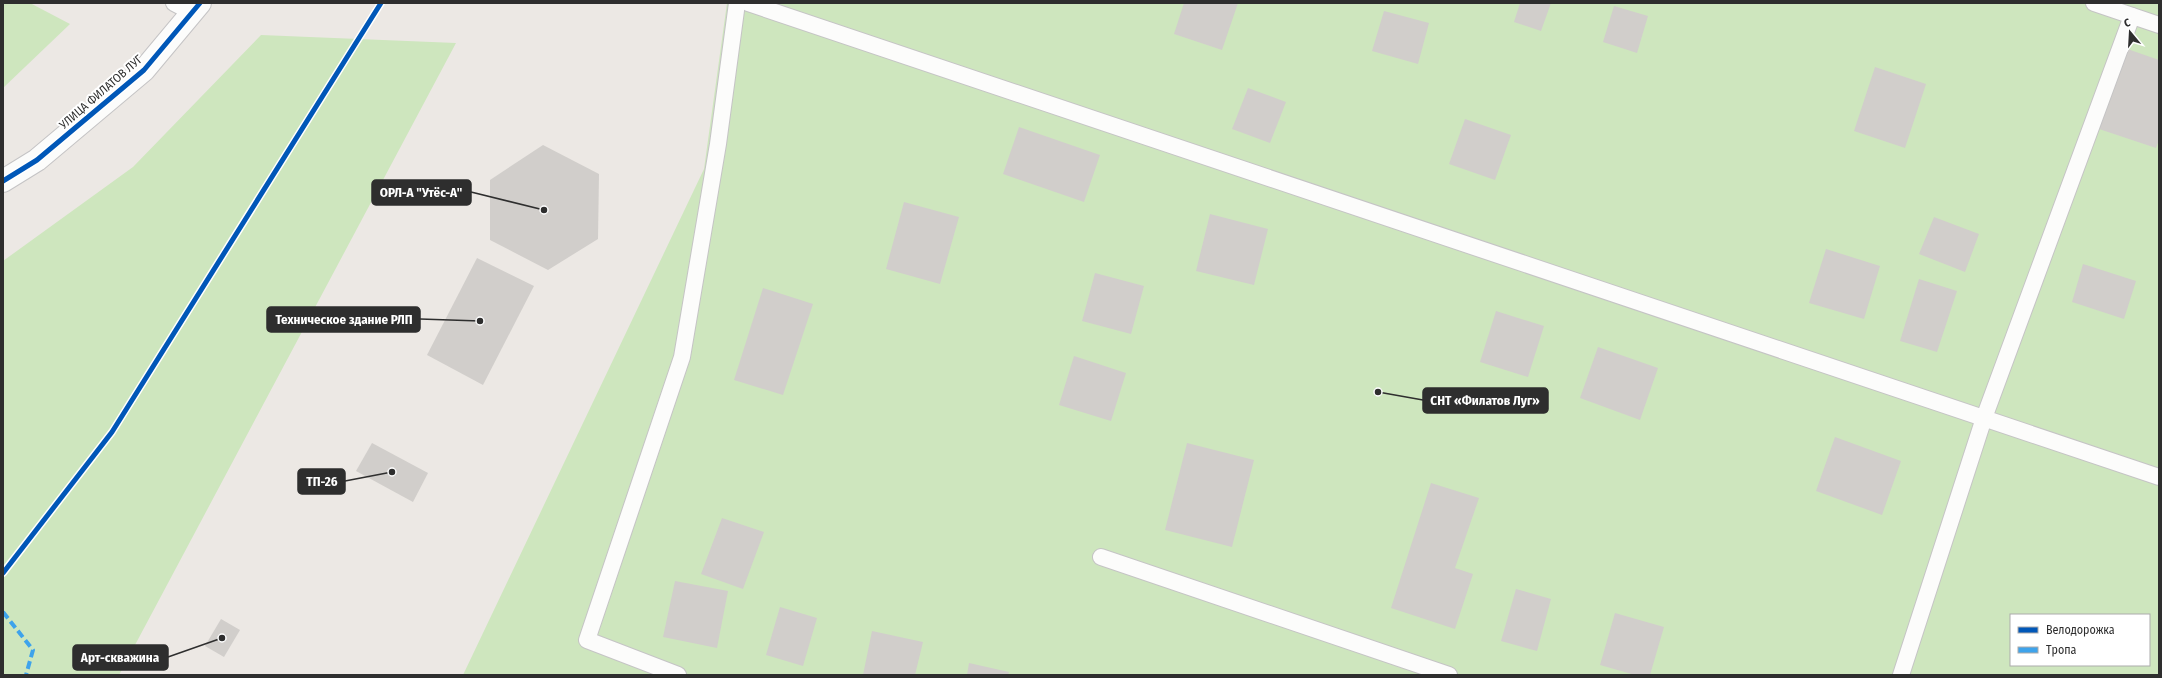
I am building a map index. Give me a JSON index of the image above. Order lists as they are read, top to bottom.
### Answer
{
  "streets": {
    "street": ["УЛИЦА ФИЛАТОВ ЛУГ"]
  },
  "places": [
    "ОРЛ-А \"Утёс-А\"",
    "Техническое здание РЛП",
    "СНТ «Филатов Луг»",
    "ТП-26",
    "Арт-скважина"
  ],
  "legend": ["Велодорожка", "Тропа"],
  "north": "top"
}
